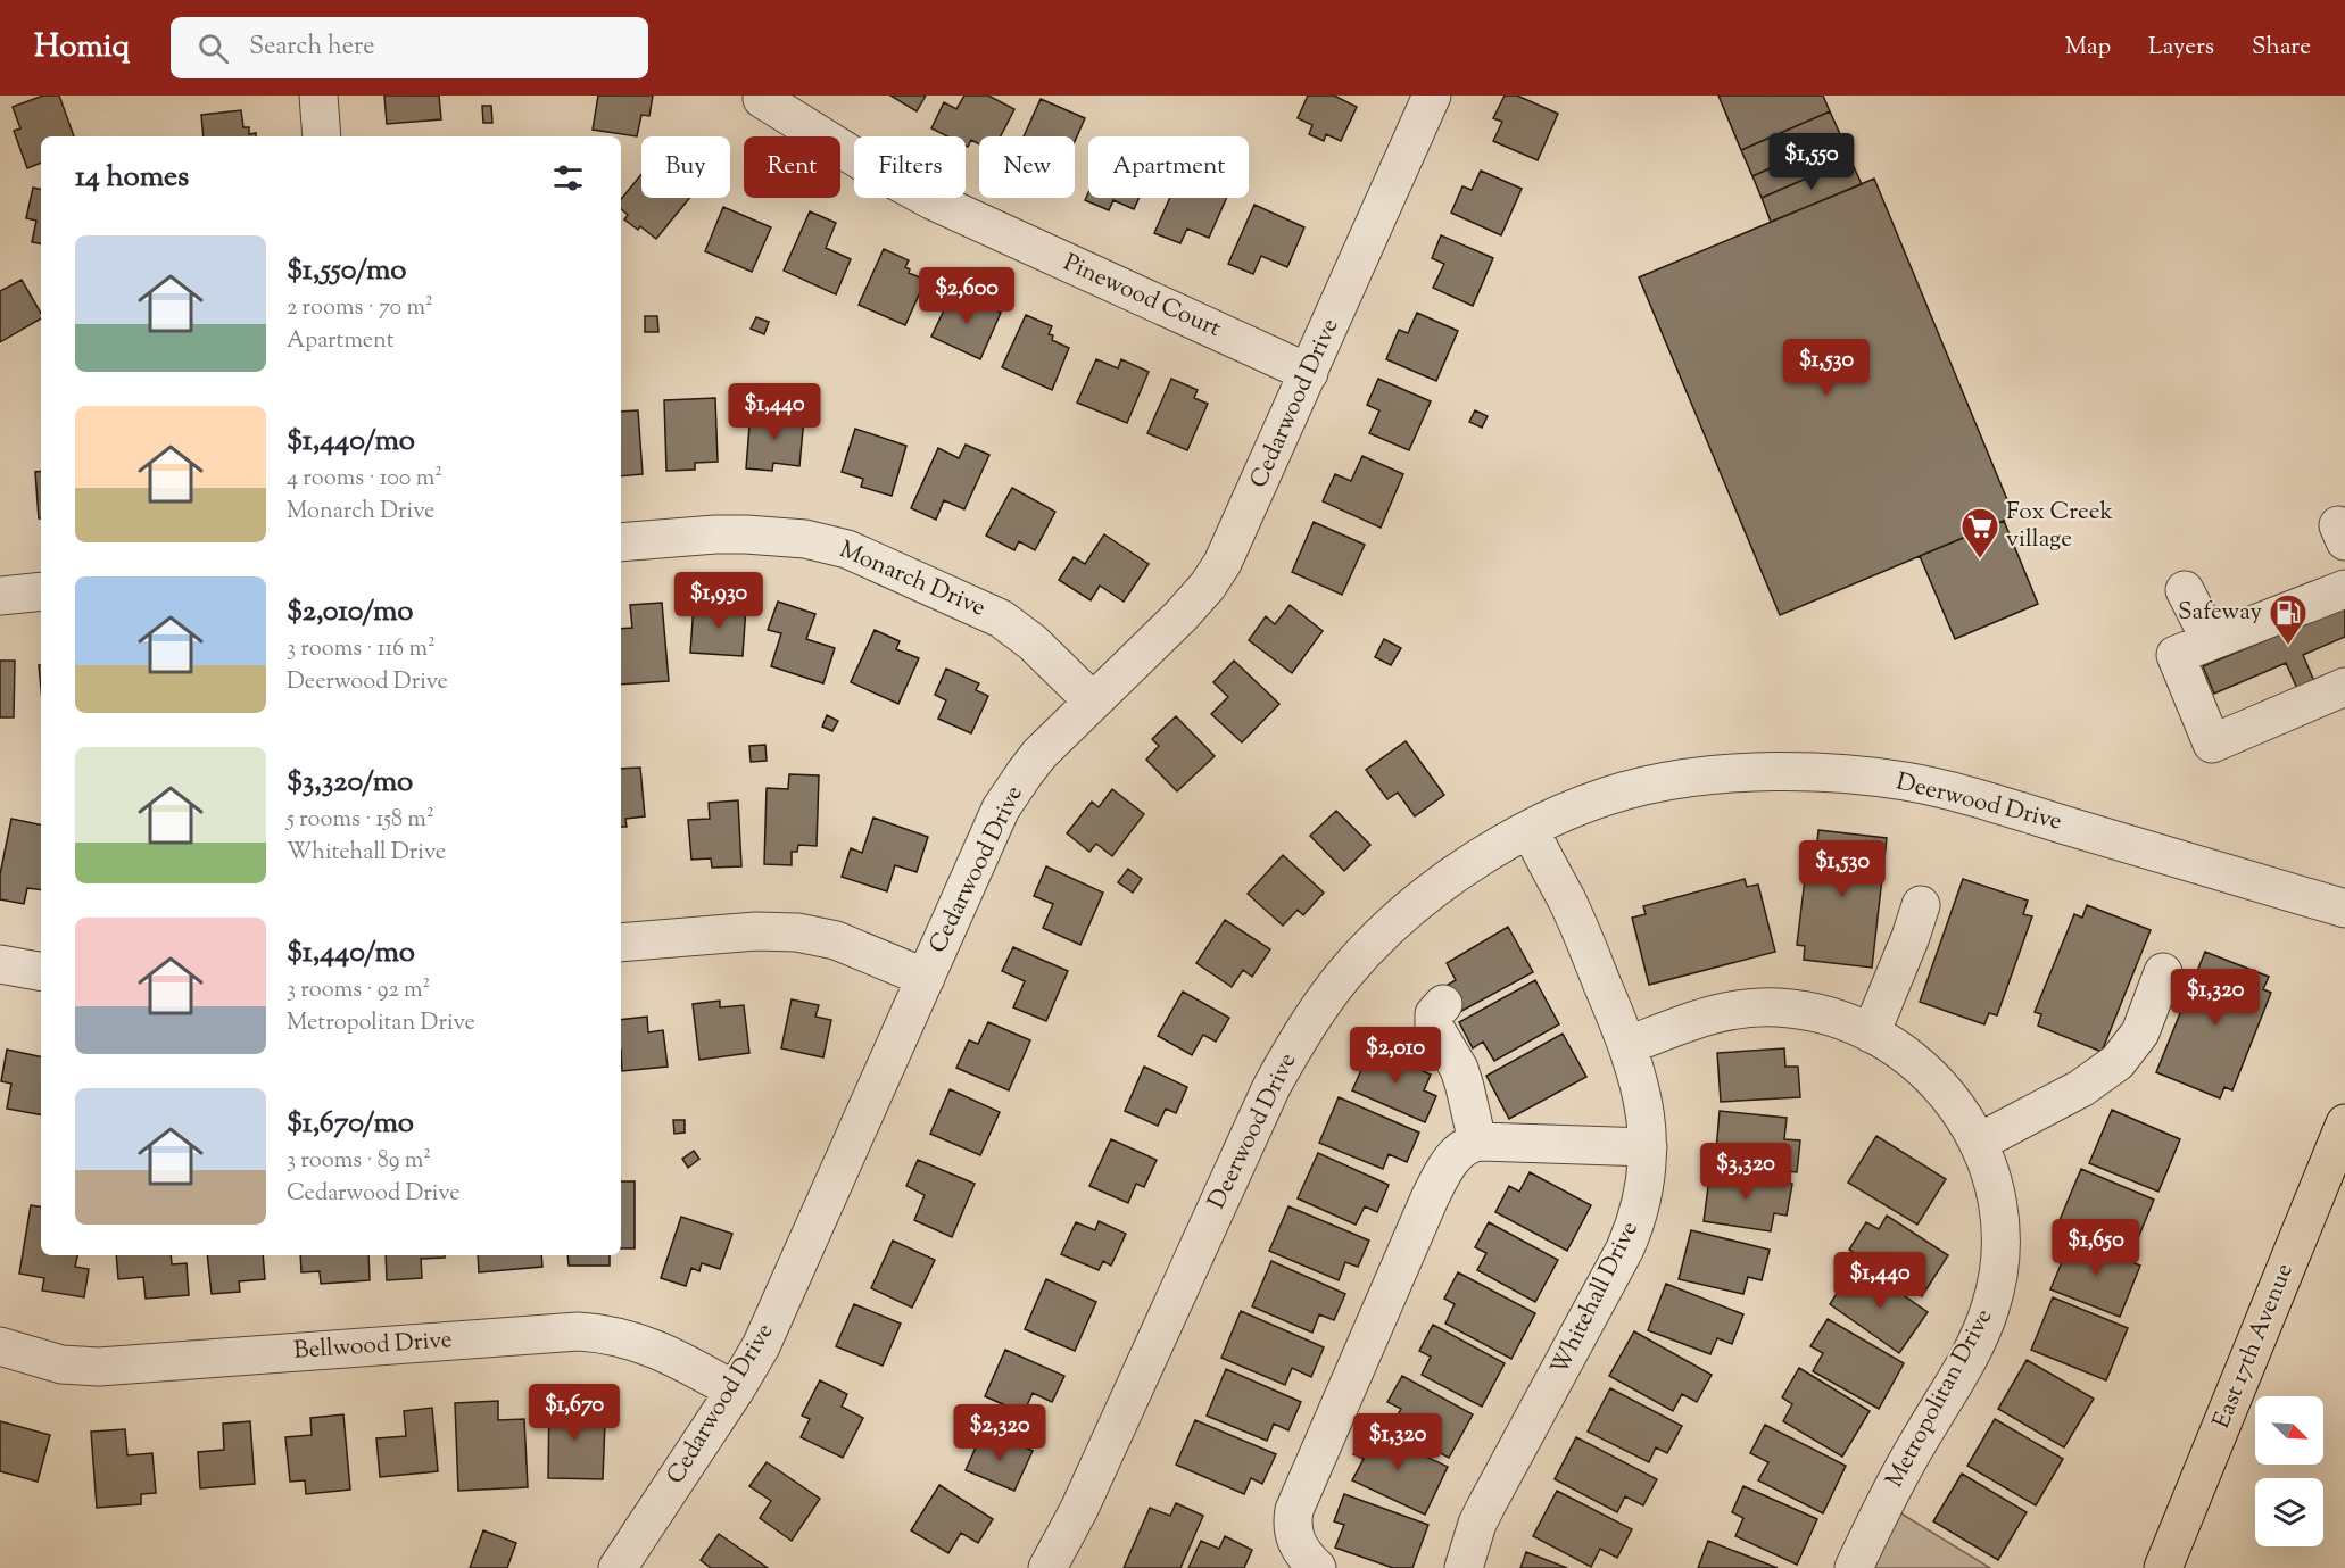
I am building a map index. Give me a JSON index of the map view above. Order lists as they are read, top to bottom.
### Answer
{
  "streets": {
    "main road": ["East 17th Avenue"],
    "street": [
      "Pinewood Court",
      "Cedarwood Drive",
      "Monarch Drive",
      "Deerwood Drive",
      "Whitehall Drive",
      "Bellwood Drive",
      "Metropolitan Drive"
    ]
  },
  "crossings": [
    ["Pinewood Court", "Cedarwood Drive"],
    ["Cedarwood Drive", "Monarch Drive"],
    ["Cedarwood Drive", "Bellwood Drive"],
    ["Deerwood Drive", "Whitehall Drive"],
    ["Whitehall Drive", "Metropolitan Drive"]
  ],
  "places": {
    "supermarket": ["Fox Creek village"],
    "fuel station": ["Safeway"]
  },
  "north": "bottom right",
  "page": {
    "header": "Homiq",
    "search": "Search here",
    "nav": ["Map", "Layers", "Share"],
    "price": [
      "$1,550",
      "$2,600",
      "$1,530",
      "$1,440",
      "$1,930",
      "$1,530",
      "$1,320",
      "$2,010",
      "$3,320",
      "$1,650",
      "$1,440",
      "$1,670",
      "$2,320",
      "$1,320"
    ],
    "chip": [
      "Buy",
      "Rent",
      "Filters",
      "New",
      "Apartment"
    ],
    "heading": "14 homes",
    "list": [
      {
        "name": "$1,550/mo",
        "note": "2 rooms · 70 m² · Apartment"
      },
      {
        "name": "$1,440/mo",
        "note": "4 rooms · 100 m² · Monarch Drive"
      },
      {
        "name": "$2,010/mo",
        "note": "3 rooms · 116 m² · Deerwood Drive"
      },
      {
        "name": "$3,320/mo",
        "note": "5 rooms · 158 m² · Whitehall Drive"
      },
      {
        "name": "$1,440/mo",
        "note": "3 rooms · 92 m² · Metropolitan Drive"
      },
      {
        "name": "$1,670/mo",
        "note": "3 rooms · 89 m² · Cedarwood Drive"
      }
    ]
  }
}
